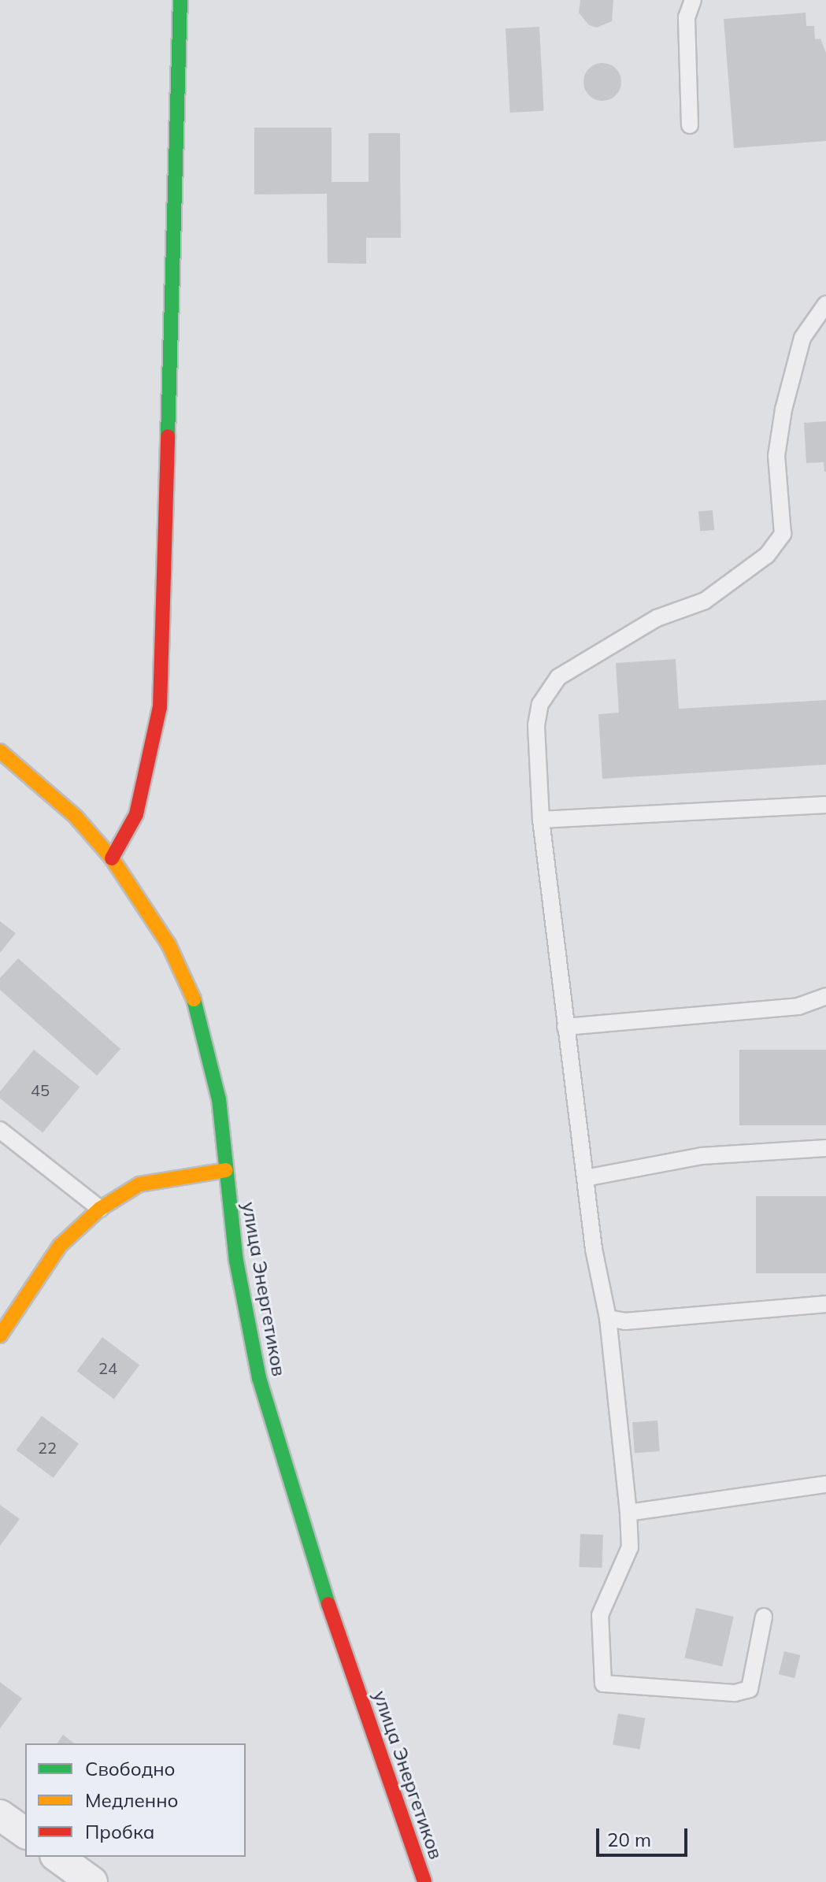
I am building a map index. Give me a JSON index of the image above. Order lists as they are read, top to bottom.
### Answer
{
  "streets": {
    "street": ["улица Энергетиков"]
  },
  "house_numbers": ["45", "24", "22"],
  "legend": ["Свободно", "Медленно", "Пробка"],
  "scale_bar": "20 m"
}
